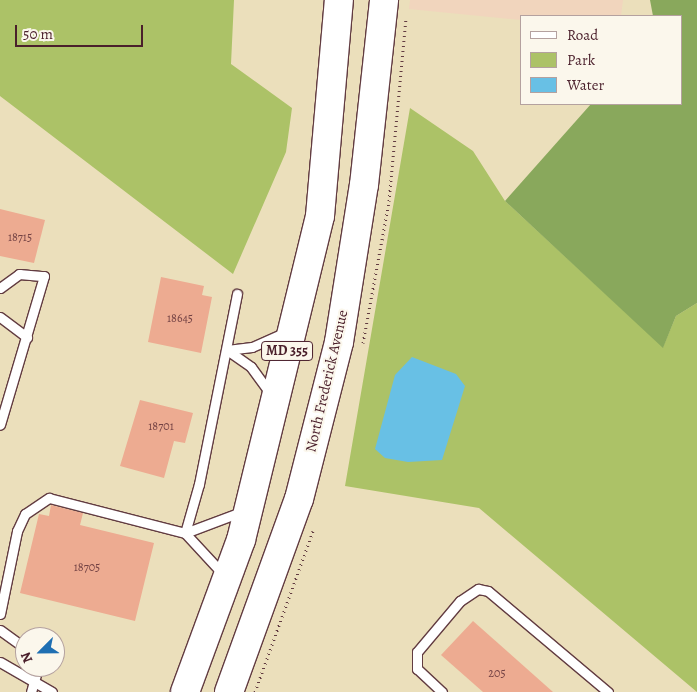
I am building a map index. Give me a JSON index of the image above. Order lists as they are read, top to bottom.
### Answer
{
  "streets": {
    "main road": ["MD 355", "North Frederick Avenue"]
  },
  "house_numbers": [
    "18715",
    "18645",
    "18701",
    "18705",
    "205"
  ],
  "legend": ["Road", "Park", "Water"],
  "scale_bar": "50 m",
  "north": "bottom left"
}
